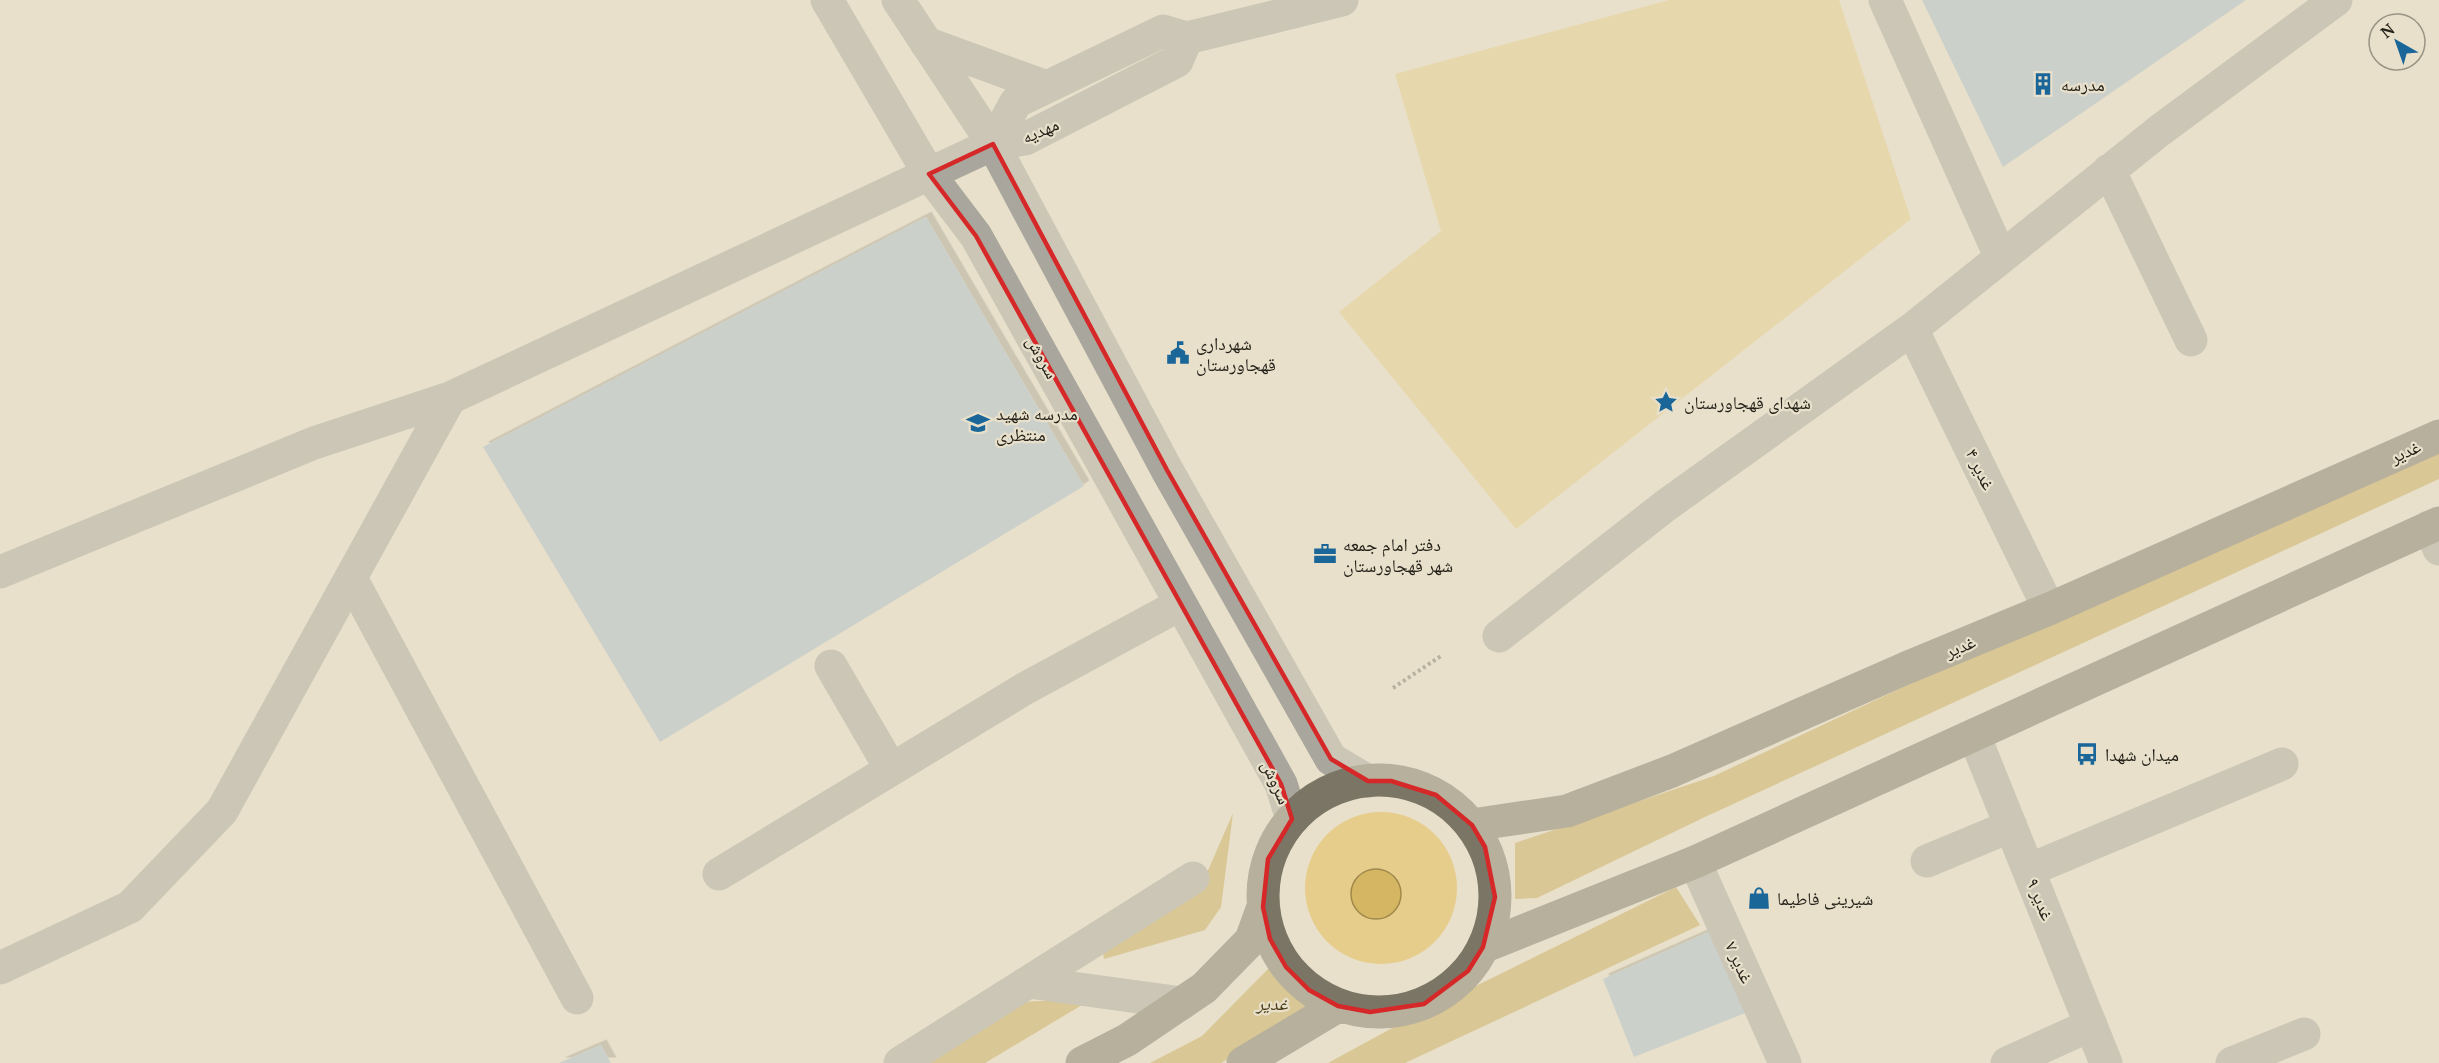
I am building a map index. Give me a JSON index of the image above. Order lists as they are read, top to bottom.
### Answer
{
  "streets": {
    "main road": ["غدیر"],
    "street": [
      "مهدیه",
      "سروش",
      "غدیر ۴",
      "غدیر ۹",
      "غدیر ۷"
    ]
  },
  "crossings": [
    ["غدیر", "غدیر ۴"]
  ],
  "parks": ["غدیر"],
  "places": {
    "building": ["مدرسه"],
    "public building": ["شهرداری قهجاورستان"],
    "place": ["شهدای قهجاورستان"],
    "school or university": ["مدرسه شهید منتظری"],
    "office": ["دفتر امام جمعه شهر قهجاورستان"],
    "bus stop": ["میدان شهدا"],
    "shop": ["شیرینی فاطیما"]
  },
  "north": "top left"
}
